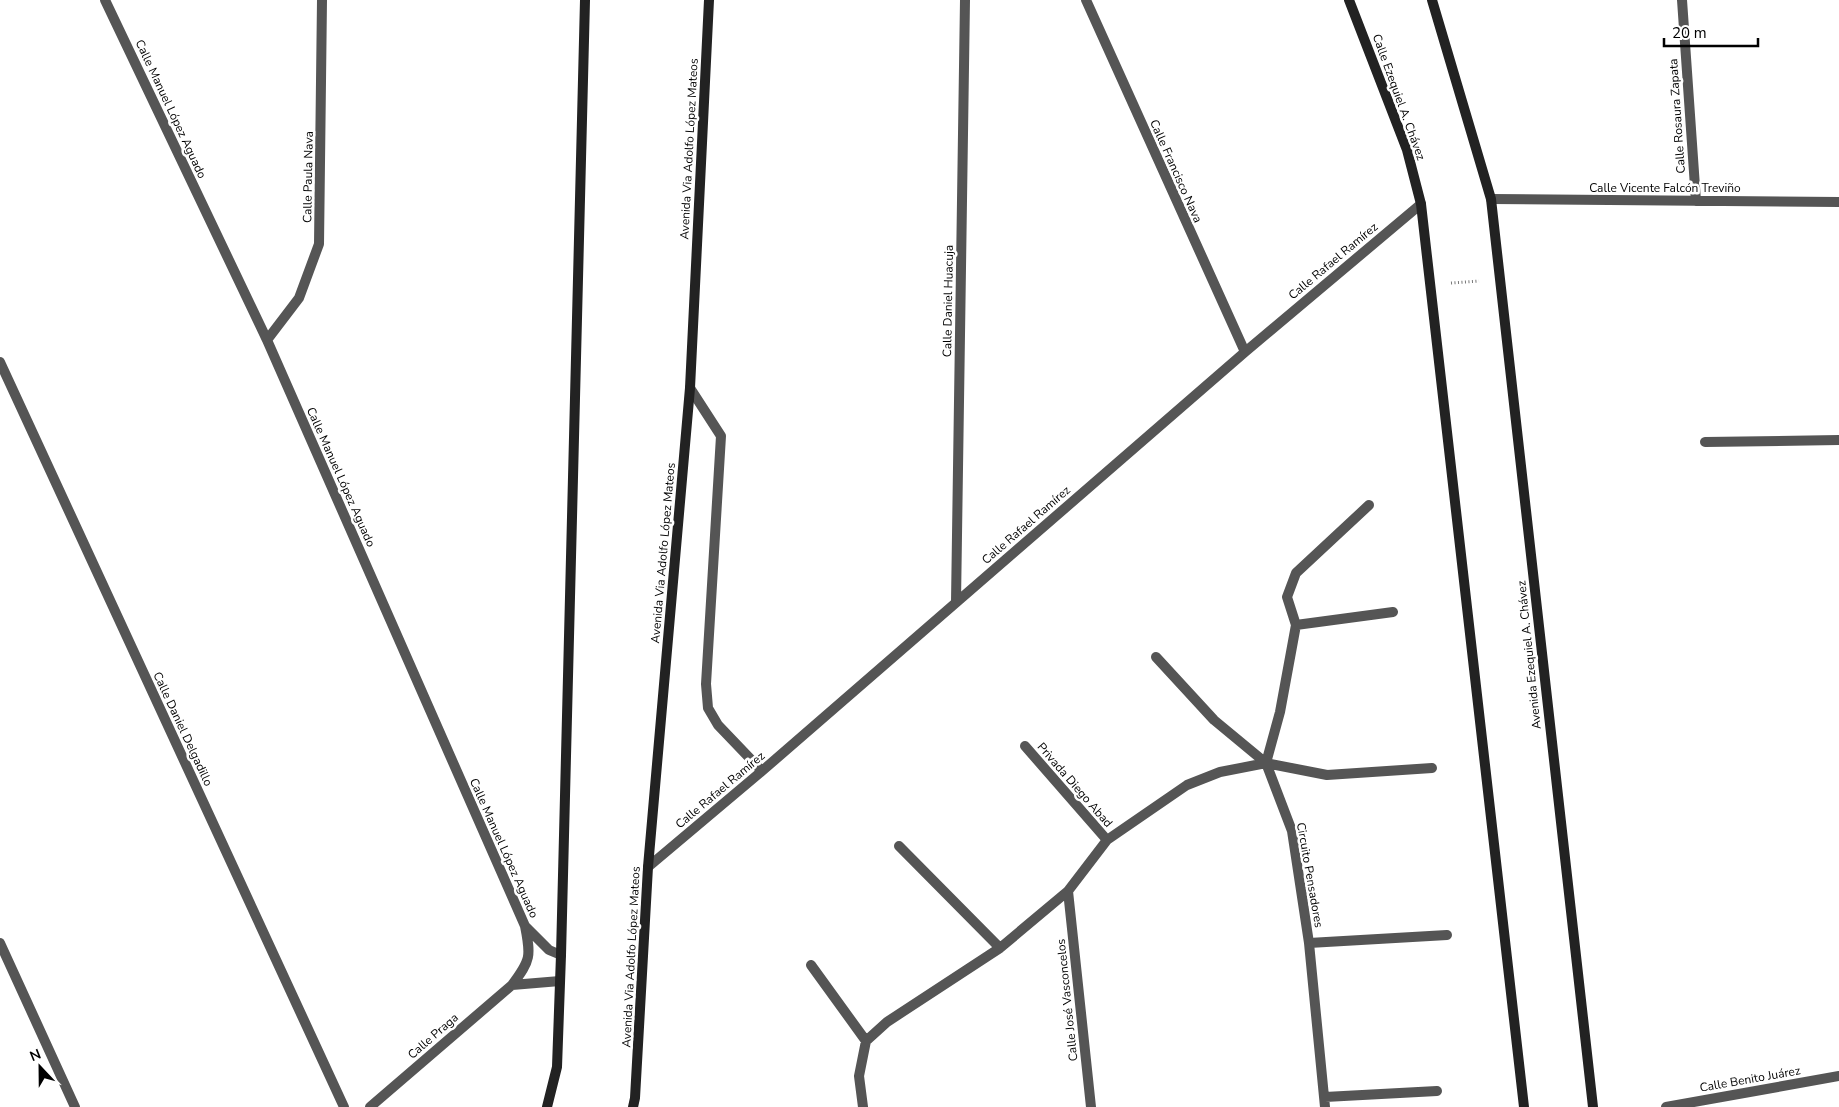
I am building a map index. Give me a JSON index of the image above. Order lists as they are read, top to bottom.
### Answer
{
  "streets": {
    "street": [
      "Calle Ezequiel A. Chávez",
      "Calle Manuel López Aguado",
      "Calle Rosaura Zapata",
      "Avenida Via Adolfo López Mateos",
      "Calle Francisco Nava",
      "Calle Paula Nava",
      "Calle Vicente Falcón Treviño",
      "Calle Rafael Ramírez",
      "Calle Daniel Huacuja",
      "Avenida Ezequiel A. Chávez",
      "Calle Daniel Delgadillo",
      "Privada Diego Abad",
      "Circuito Pensadores",
      "Calle José Vasconcelos",
      "Calle Praga",
      "Calle Benito Juárez"
    ]
  },
  "crossings": [
    ["Calle Ezequiel A. Chávez", "Calle Rafael Ramírez"],
    ["Calle Manuel López Aguado", "Calle Paula Nava"],
    ["Calle Manuel López Aguado", "Calle Praga"],
    ["Calle Rosaura Zapata", "Calle Vicente Falcón Treviño"],
    ["Avenida Via Adolfo López Mateos", "Calle Rafael Ramírez"],
    ["Calle Francisco Nava", "Calle Rafael Ramírez"],
    ["Calle Vicente Falcón Treviño", "Avenida Ezequiel A. Chávez"],
    ["Calle Rafael Ramírez", "Calle Daniel Huacuja"]
  ],
  "scale_bar": "20 m",
  "north": "top"
}
